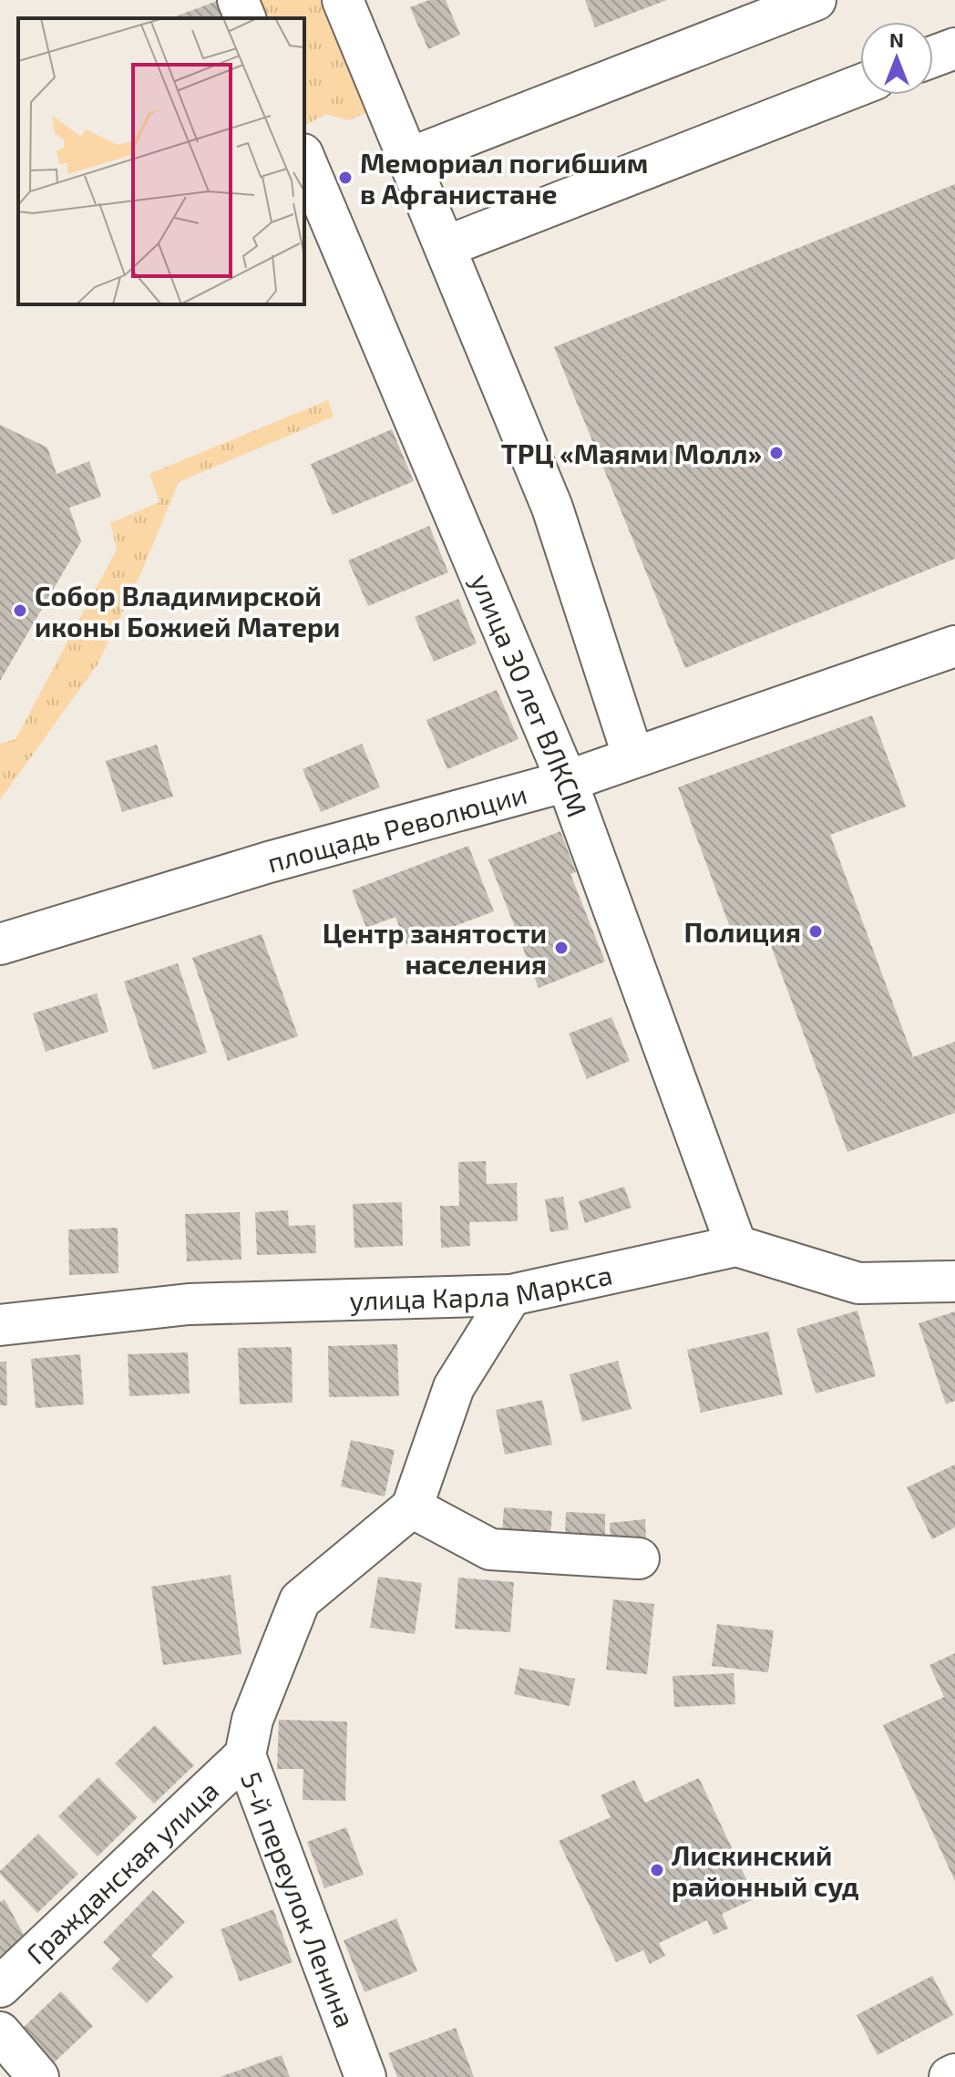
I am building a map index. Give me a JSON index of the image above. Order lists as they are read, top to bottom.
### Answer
{
  "streets": {
    "street": [
      "улица 30 лет ВЛКСМ",
      "площадь Революции",
      "улица Карла Маркса",
      "Гражданская улица",
      "5-й переулок Ленина"
    ]
  },
  "crossings": [
    ["улица 30 лет ВЛКСМ", "площадь Революции"],
    ["улица 30 лет ВЛКСМ", "улица Карла Маркса"],
    ["Гражданская улица", "5-й переулок Ленина"]
  ],
  "places": [
    "Мемориал погибшим в Афганистане",
    "ТРЦ «Маями Молл»",
    "Собор Владимирской иконы Божией Матери",
    "Полиция",
    "Центр занятости населения",
    "Лискинский районный суд"
  ],
  "north": "top"
}
